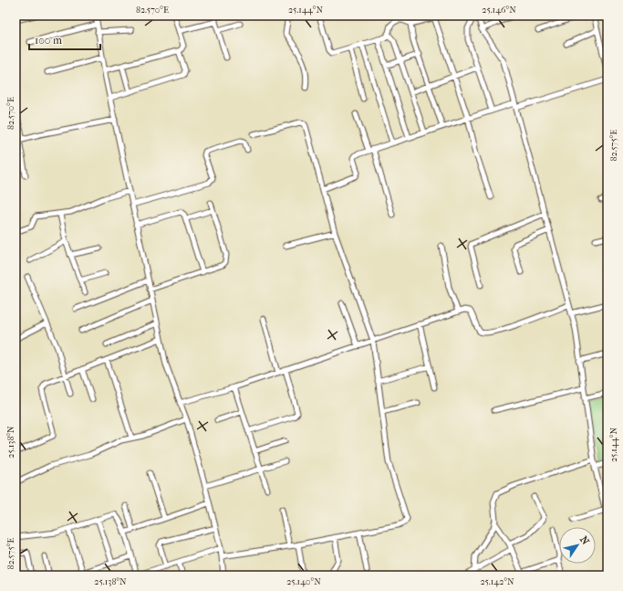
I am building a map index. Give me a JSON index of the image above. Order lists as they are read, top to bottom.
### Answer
{
  "scale_bar": "100 m",
  "north": "top right",
  "coordinates": [
    "82.570°E",
    "25.144°N",
    "25.146°N",
    "82.575°E",
    "25.138°N",
    "25.140°N",
    "25.142°N"
  ]
}
